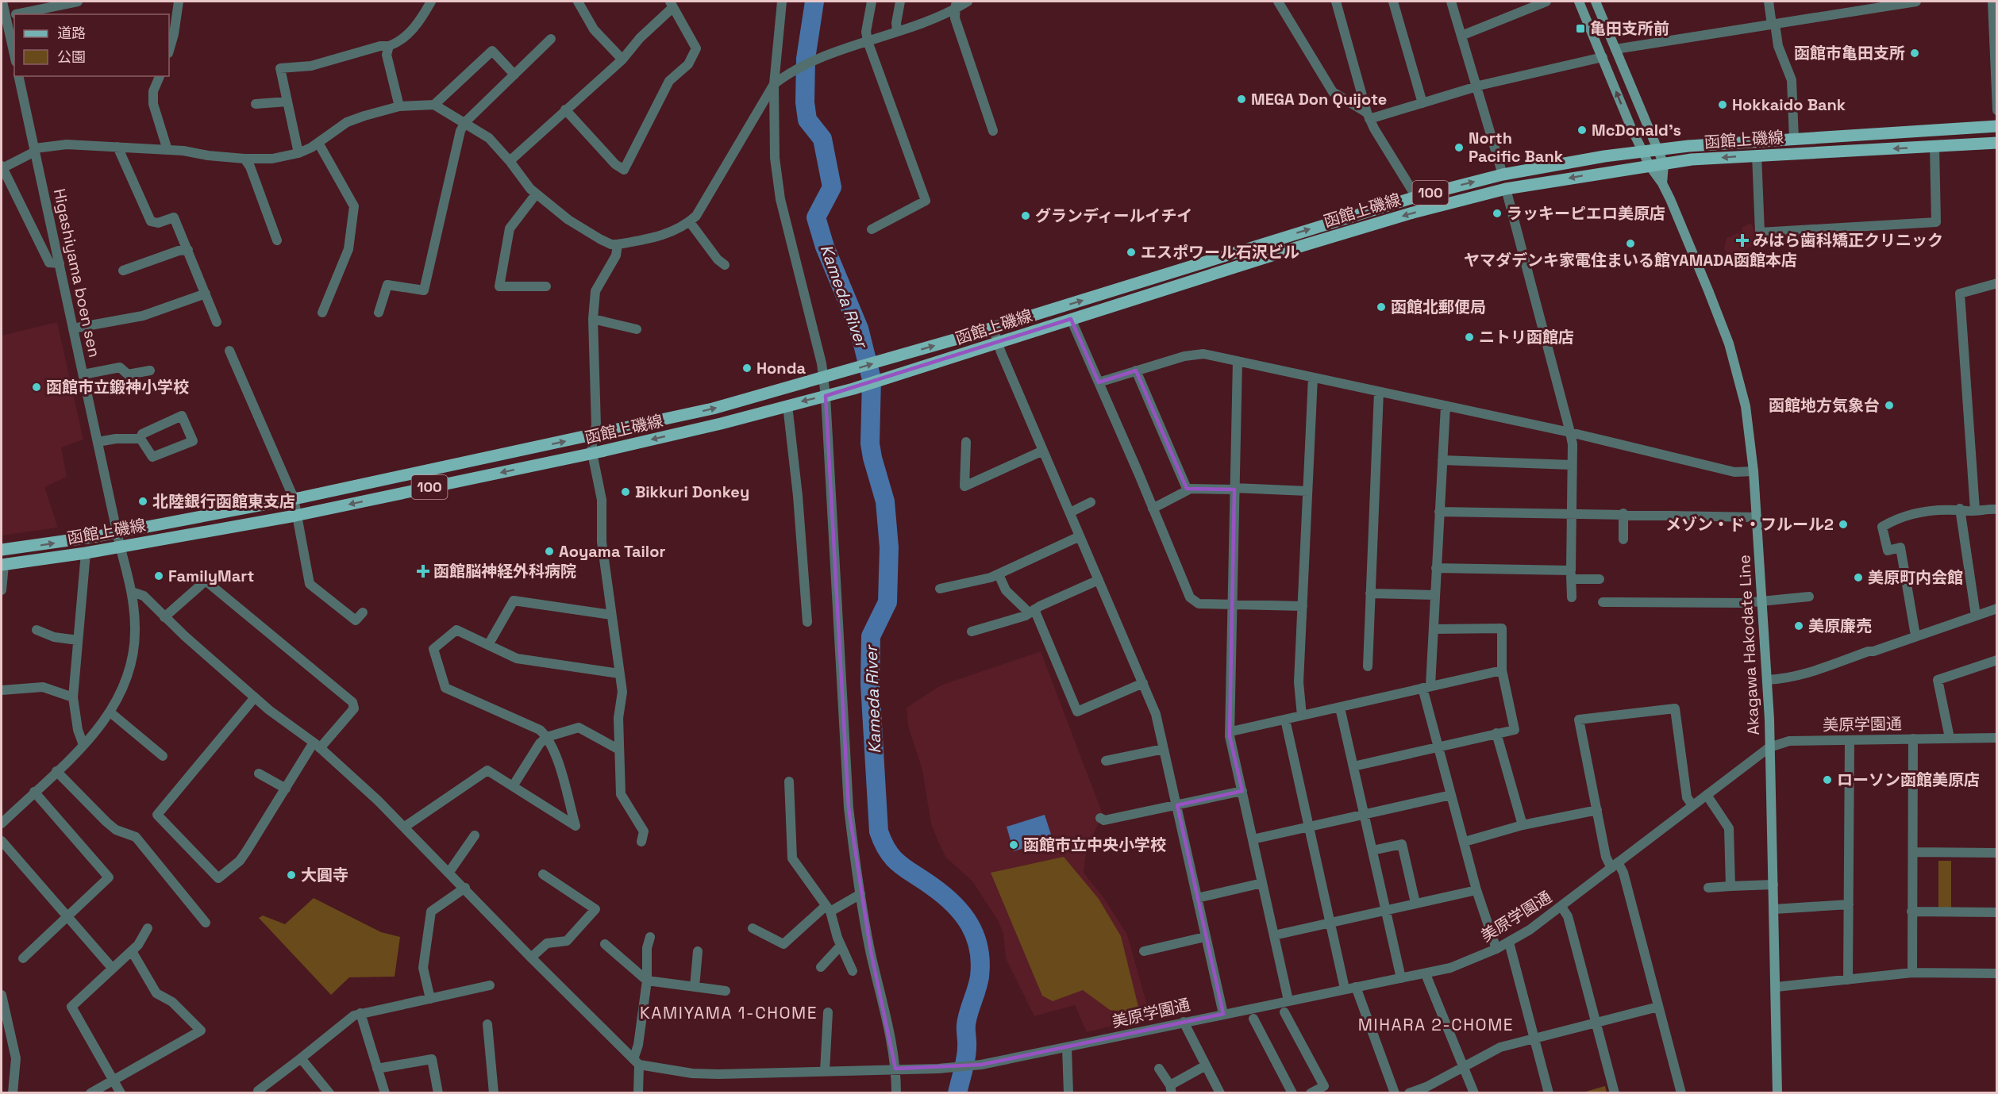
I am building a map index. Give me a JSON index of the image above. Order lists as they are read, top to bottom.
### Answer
{
  "streets": {
    "main road": ["函館上磯線", "100", "Akagawa Hakodate Line"],
    "street": ["Higashiyama boen sen", "美原学園通"]
  },
  "crossings": [
    ["函館上磯線", "Higashiyama boen sen"],
    ["函館上磯線", "Akagawa Hakodate Line"],
    ["Akagawa Hakodate Line", "美原学園通"]
  ],
  "districts": ["KAMIYAMA 1-CHOME", "MIHARA 2-CHOME"],
  "water": ["Kameda River"],
  "places": {
    "transit": ["亀田支所前"],
    "other": [
      "函館市亀田支所",
      "MEGA Don Quijote",
      "Hokkaido Bank",
      "McDonald's",
      "North Pacific Bank",
      "ラッキーピエロ美原店",
      "グランディールイチイ",
      "ヤマダデンキ家電住まいる館YAMADA函館本店",
      "エスポワール石沢ビル",
      "函館北郵便局",
      "ニトリ函館店",
      "Honda",
      "函館市立鍛神小学校",
      "函館地方気象台",
      "Bikkuri Donkey",
      "北陸銀行函館東支店",
      "メゾン・ド・フルール2",
      "Aoyama Tailor",
      "FamilyMart",
      "美原町内会館",
      "美原廉売",
      "ローソン函館美原店",
      "函館市立中央小学校",
      "大圓寺"
    ],
    "health": ["みはら歯科矯正クリニック", "函館脳神経外科病院"]
  },
  "legend": ["道路", "公園"]
}
